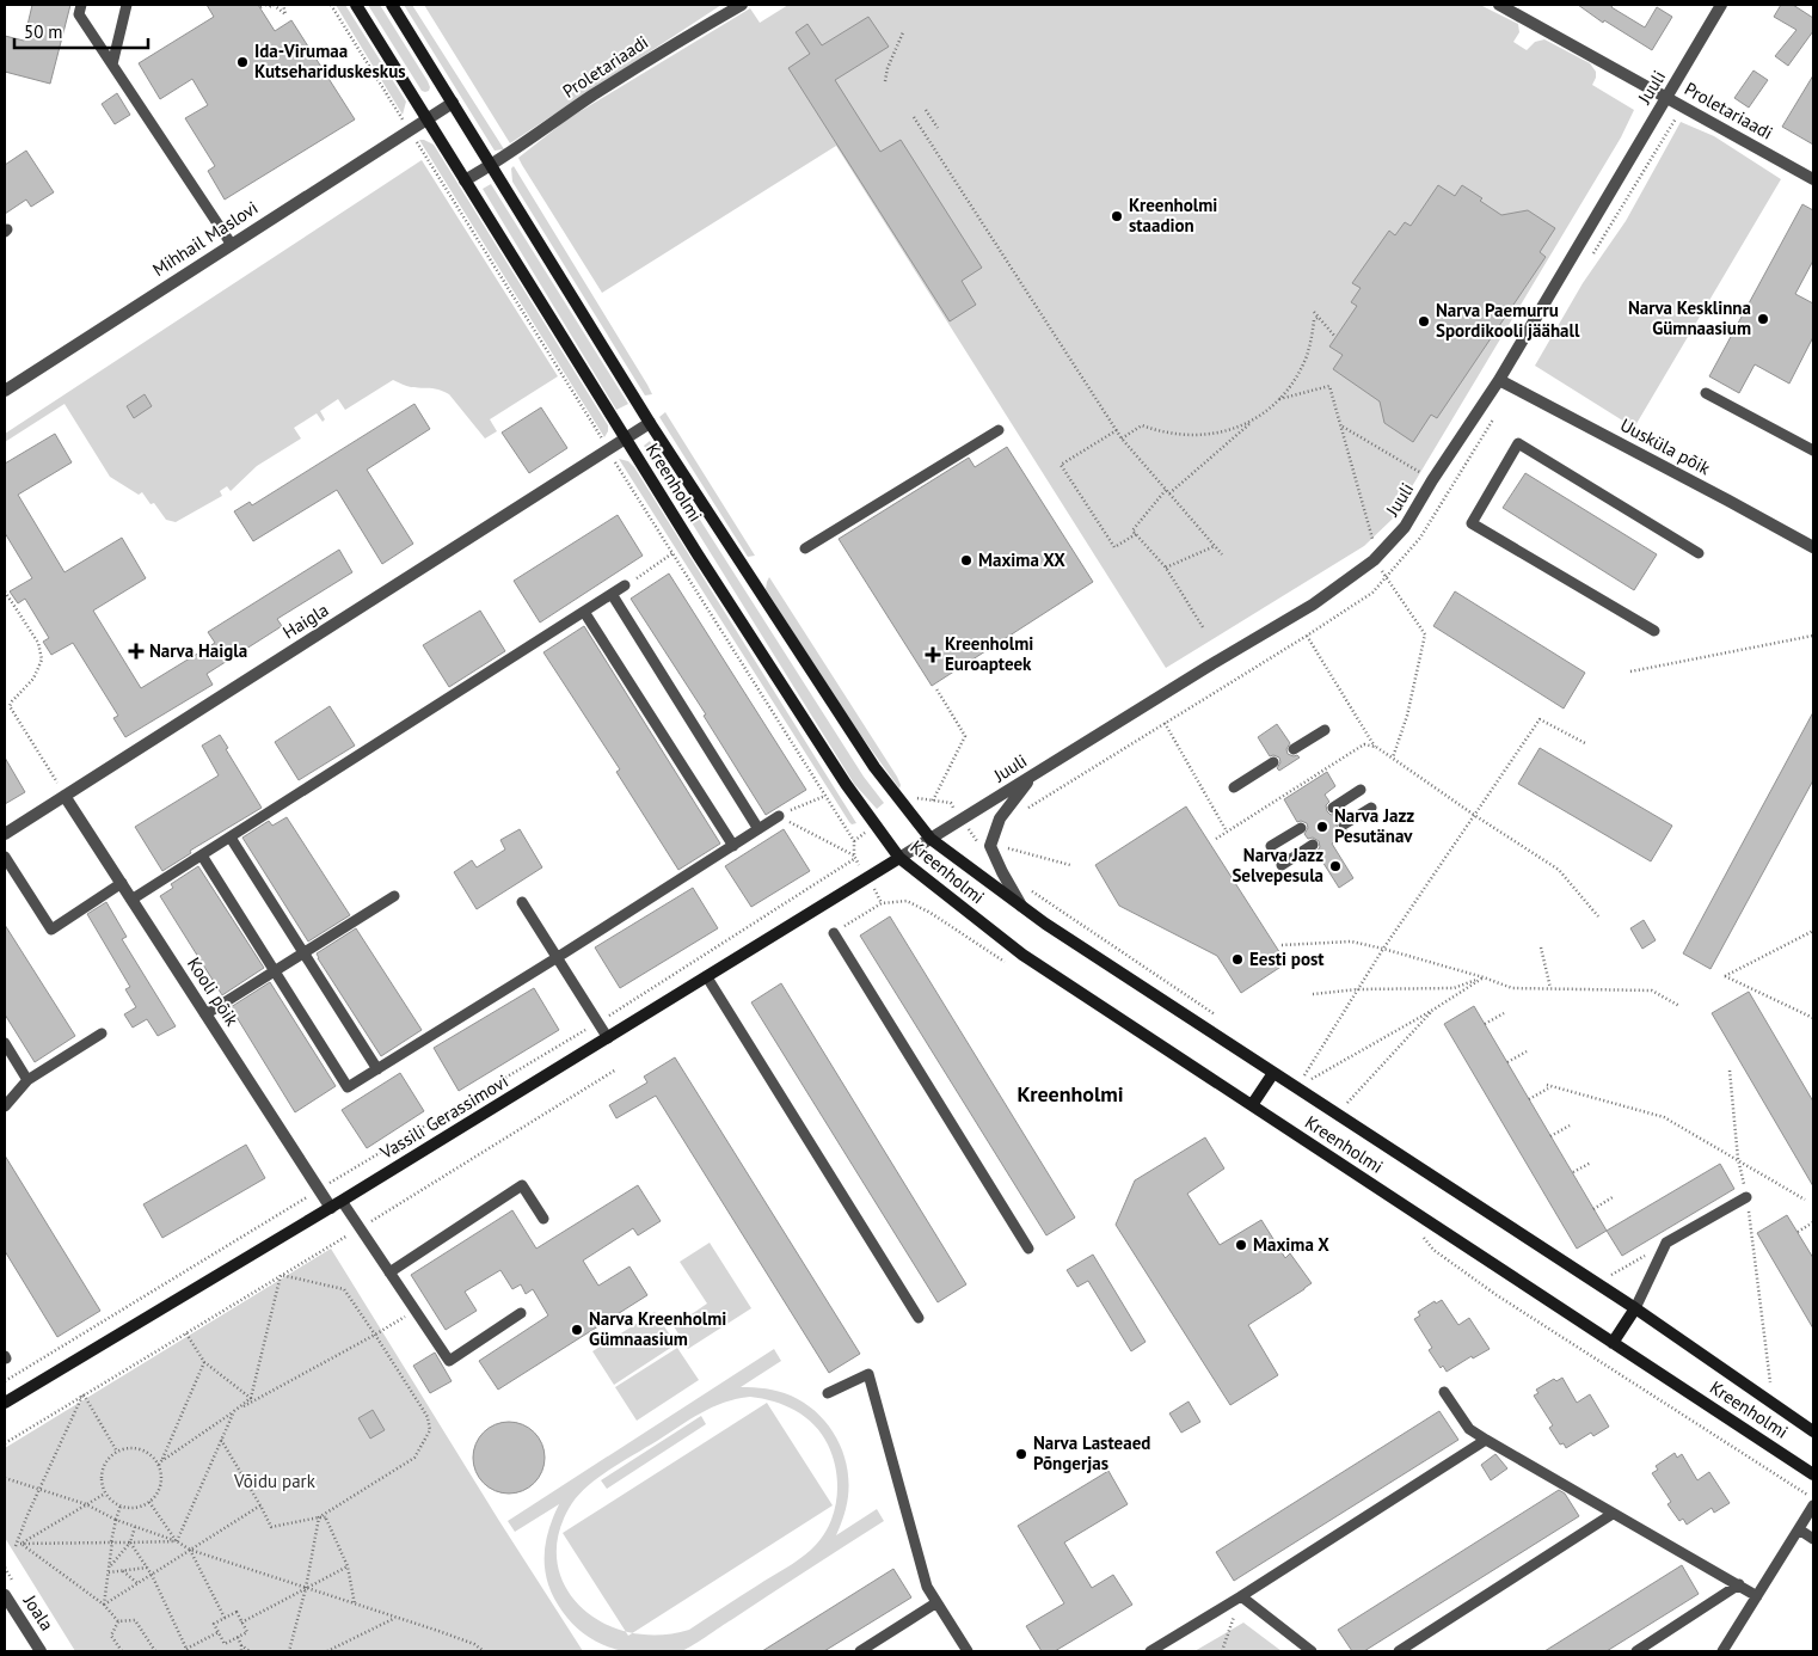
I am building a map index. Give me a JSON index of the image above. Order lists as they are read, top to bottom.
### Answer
{
  "streets": {
    "main road": ["Kreenholmi", "Vassili Gerassimovi"],
    "street": [
      "Proletariaadi",
      "Juuli",
      "Mihhail Maslovi",
      "Uusküla põik",
      "Haigla",
      "Kooli põik",
      "Joala"
    ]
  },
  "crossings": [
    ["Proletariaadi", "Juuli"],
    ["Proletariaadi", "Kreenholmi"],
    ["Juuli", "Uusküla põik"],
    ["Juuli", "Kreenholmi"],
    ["Juuli", "Vassili Gerassimovi"],
    ["Mihhail Maslovi", "Kreenholmi"],
    ["Kreenholmi", "Haigla"],
    ["Kreenholmi", "Vassili Gerassimovi"],
    ["Haigla", "Kooli põik"],
    ["Kooli põik", "Vassili Gerassimovi"]
  ],
  "districts": ["Kreenholmi"],
  "parks": ["Võidu park"],
  "places": {
    "other": [
      "Ida-Virumaa Kutsehariduskeskus",
      "Kreenholmi staadion",
      "Narva Kesklinna Gümnaasium",
      "Narva Paemurru Spordikooli jäähall",
      "Maxima XX",
      "Narva Jazz Pesutänav",
      "Narva Jazz Selvepesula",
      "Eesti post",
      "Maxima X",
      "Narva Kreenholmi Gümnaasium",
      "Narva Lasteaed Põngerjas"
    ],
    "health": ["Narva Haigla", "Kreenholmi Euroapteek"]
  },
  "scale_bar": "50 m"
}
